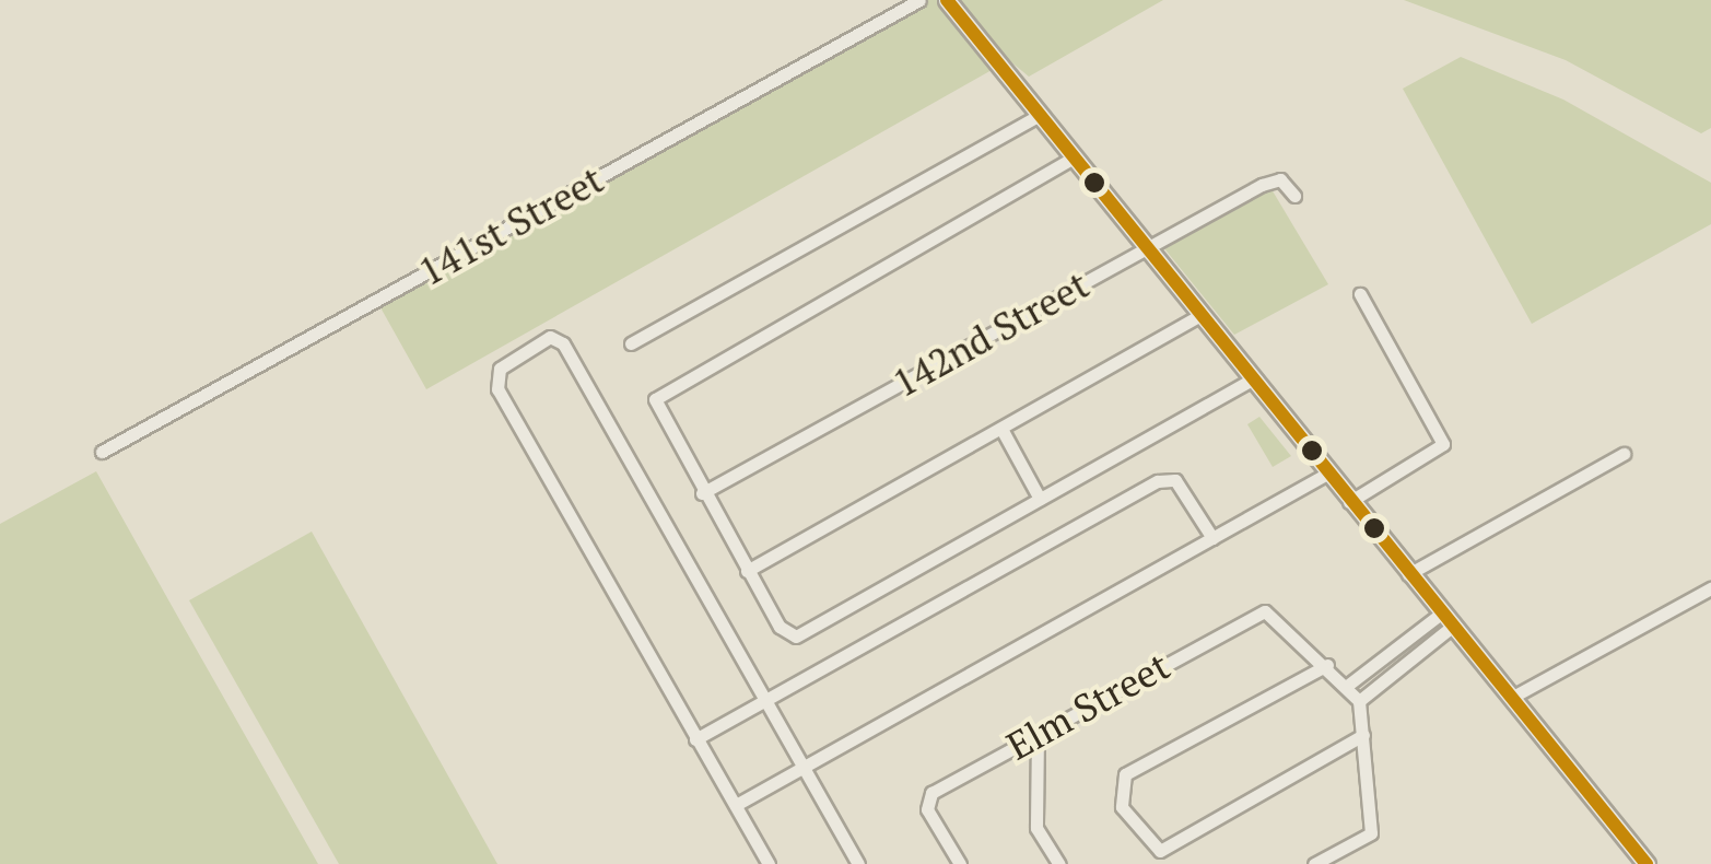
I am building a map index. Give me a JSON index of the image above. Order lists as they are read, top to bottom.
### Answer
{
  "streets": {
    "street": ["141st Street", "142nd Street", "Elm Street"]
  }
}
